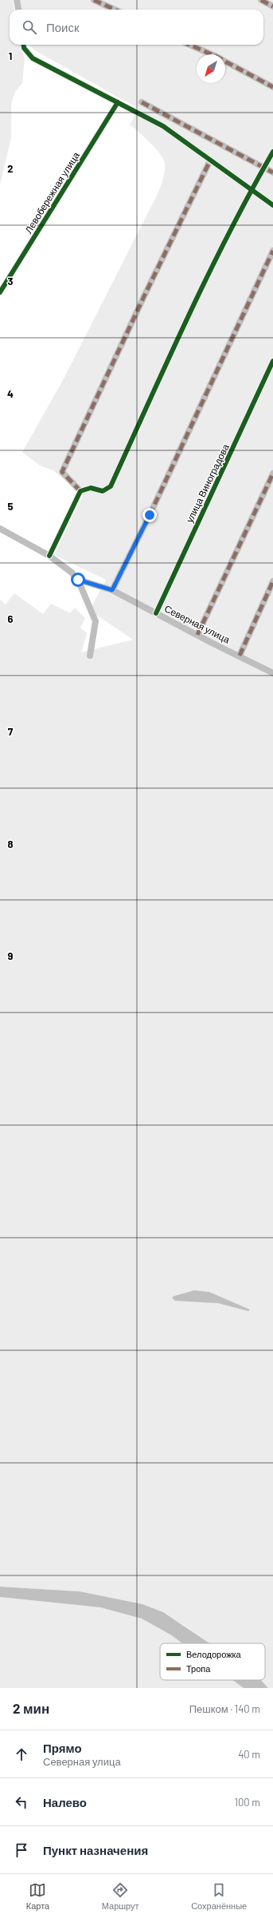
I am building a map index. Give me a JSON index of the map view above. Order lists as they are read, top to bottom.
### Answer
{
  "streets": {
    "street": ["Левобережная улица", "улица Виноградова", "Северная улица"]
  },
  "crossings": [
    ["улица Виноградова", "Северная улица"]
  ],
  "legend": ["Велодорожка", "Тропа"],
  "north": "bottom left",
  "page": {
    "search": "Поиск",
    "heading": ["2 мин", "Пешком · 140 m"],
    "list": [
      ["Прямо", "Северная улица", "40 m"],
      ["Налево", "100 m"],
      "Пункт назначения"
    ],
    "nav": ["Карта", "Маршрут", "Сохранённые"]
  },
  "grid": {
    "rows": [
      "1",
      "2",
      "3",
      "4",
      "5",
      "6",
      "7",
      "8",
      "9"
    ]
  }
}
